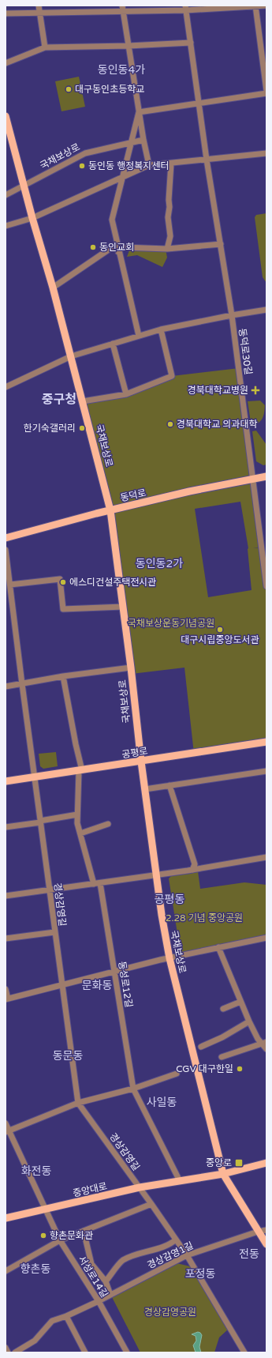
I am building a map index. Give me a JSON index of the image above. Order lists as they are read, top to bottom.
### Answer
{
  "streets": {
    "main road": [
      "국채보상로",
      "동덕로",
      "공평로",
      "중앙대로"
    ],
    "street": [
      "동덕로30길",
      "경상감영길",
      "동성로12길",
      "경상감영1길",
      "서성로14길"
    ]
  },
  "crossings": [
    ["국채보상로", "동덕로"],
    ["국채보상로", "공평로"],
    ["국채보상로", "중앙대로"],
    ["국채보상로", "경상감영1길"],
    ["동덕로30길", "동덕로"],
    ["공평로", "경상감영길"],
    ["경상감영길", "중앙대로"],
    ["경상감영길", "경상감영1길"],
    ["중앙대로", "서성로14길"],
    ["경상감영1길", "서성로14길"]
  ],
  "districts": [
    "동인동4가",
    "중구청",
    "동인동2가",
    "공평동",
    "문화동",
    "동문동",
    "사일동",
    "화전동",
    "전동",
    "향촌동",
    "포정동"
  ],
  "parks": ["국채보상운동기념공원", "2.28 기념 중앙공원", "경상감영공원"],
  "places": {
    "other": [
      "대구동인초등학교",
      "동인동 행정복지센터",
      "동인교회",
      "경북대학교 의과대학",
      "한기숙갤러리",
      "에스디건설주택전시관",
      "대구시립중앙도서관",
      "CGV 대구한일",
      "향촌문화관"
    ],
    "health": ["경북대학교병원"],
    "transit": ["중앙로"]
  }
}
